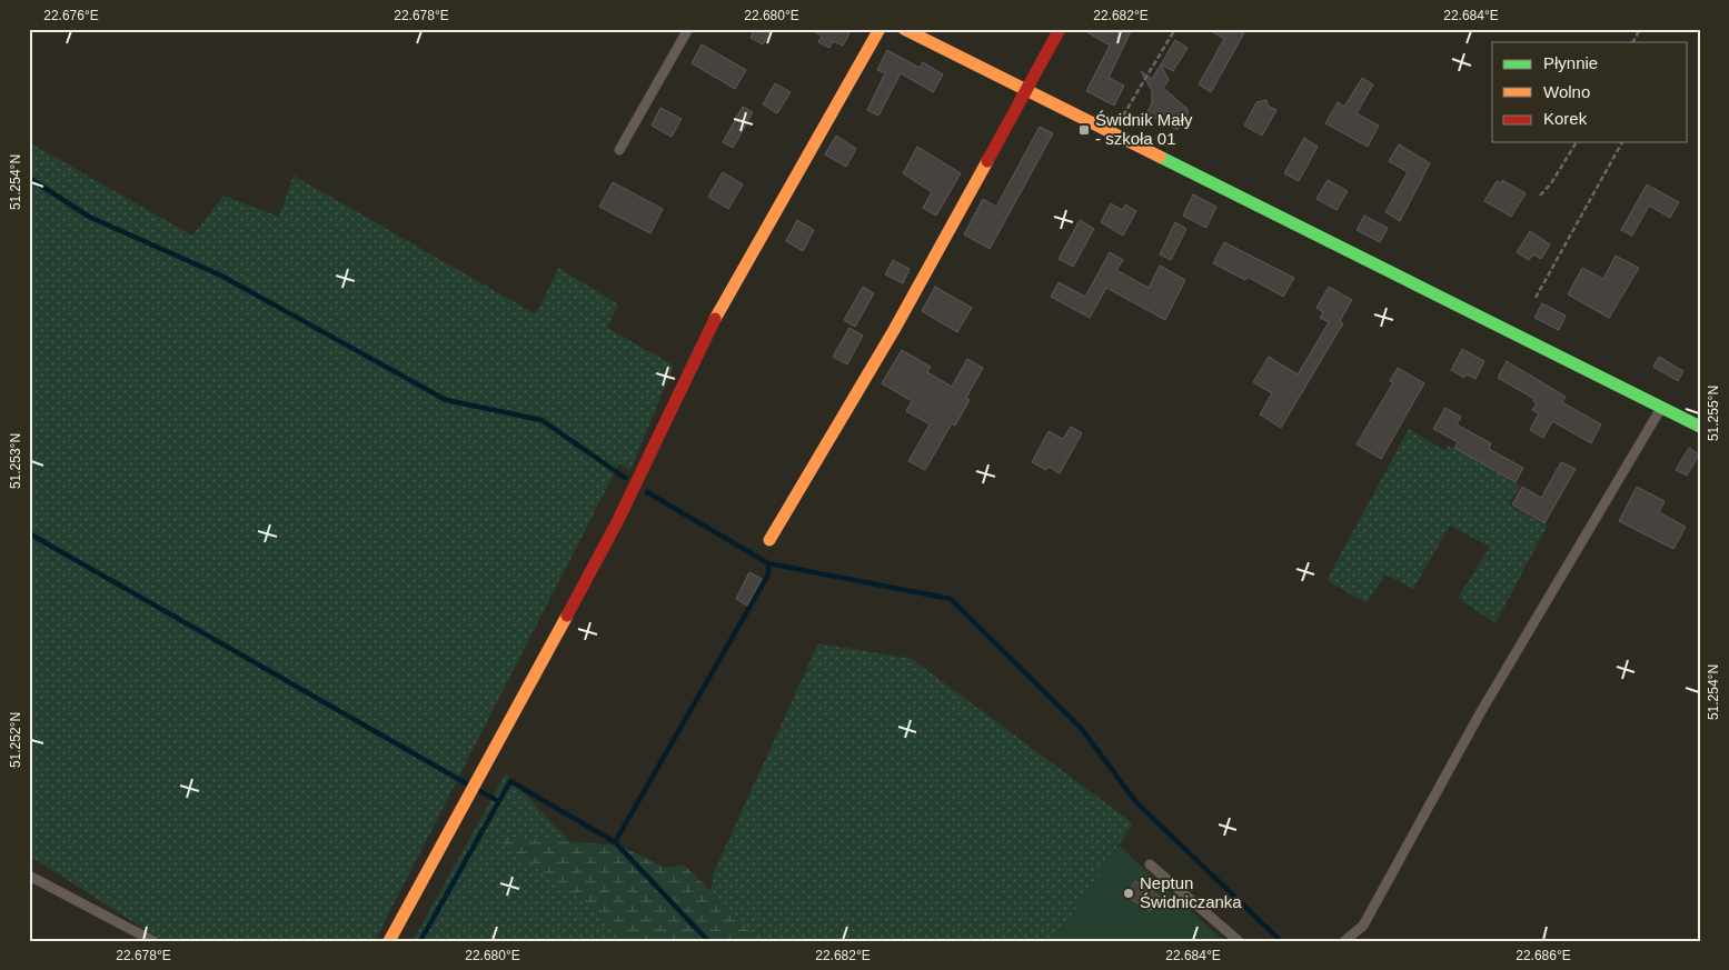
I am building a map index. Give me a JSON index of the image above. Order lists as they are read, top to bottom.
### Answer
{
  "places": {
    "transit": ["Świdnik Mały - szkoła 01"],
    "other": ["Neptun Świdniczanka"]
  },
  "legend": ["Płynnie", "Wolno", "Korek"],
  "coordinates": [
    "22.676°E",
    "22.678°E",
    "22.680°E",
    "22.682°E",
    "22.684°E",
    "51.254°N",
    "51.255°N",
    "51.253°N",
    "51.252°N",
    "22.686°E"
  ]
}
